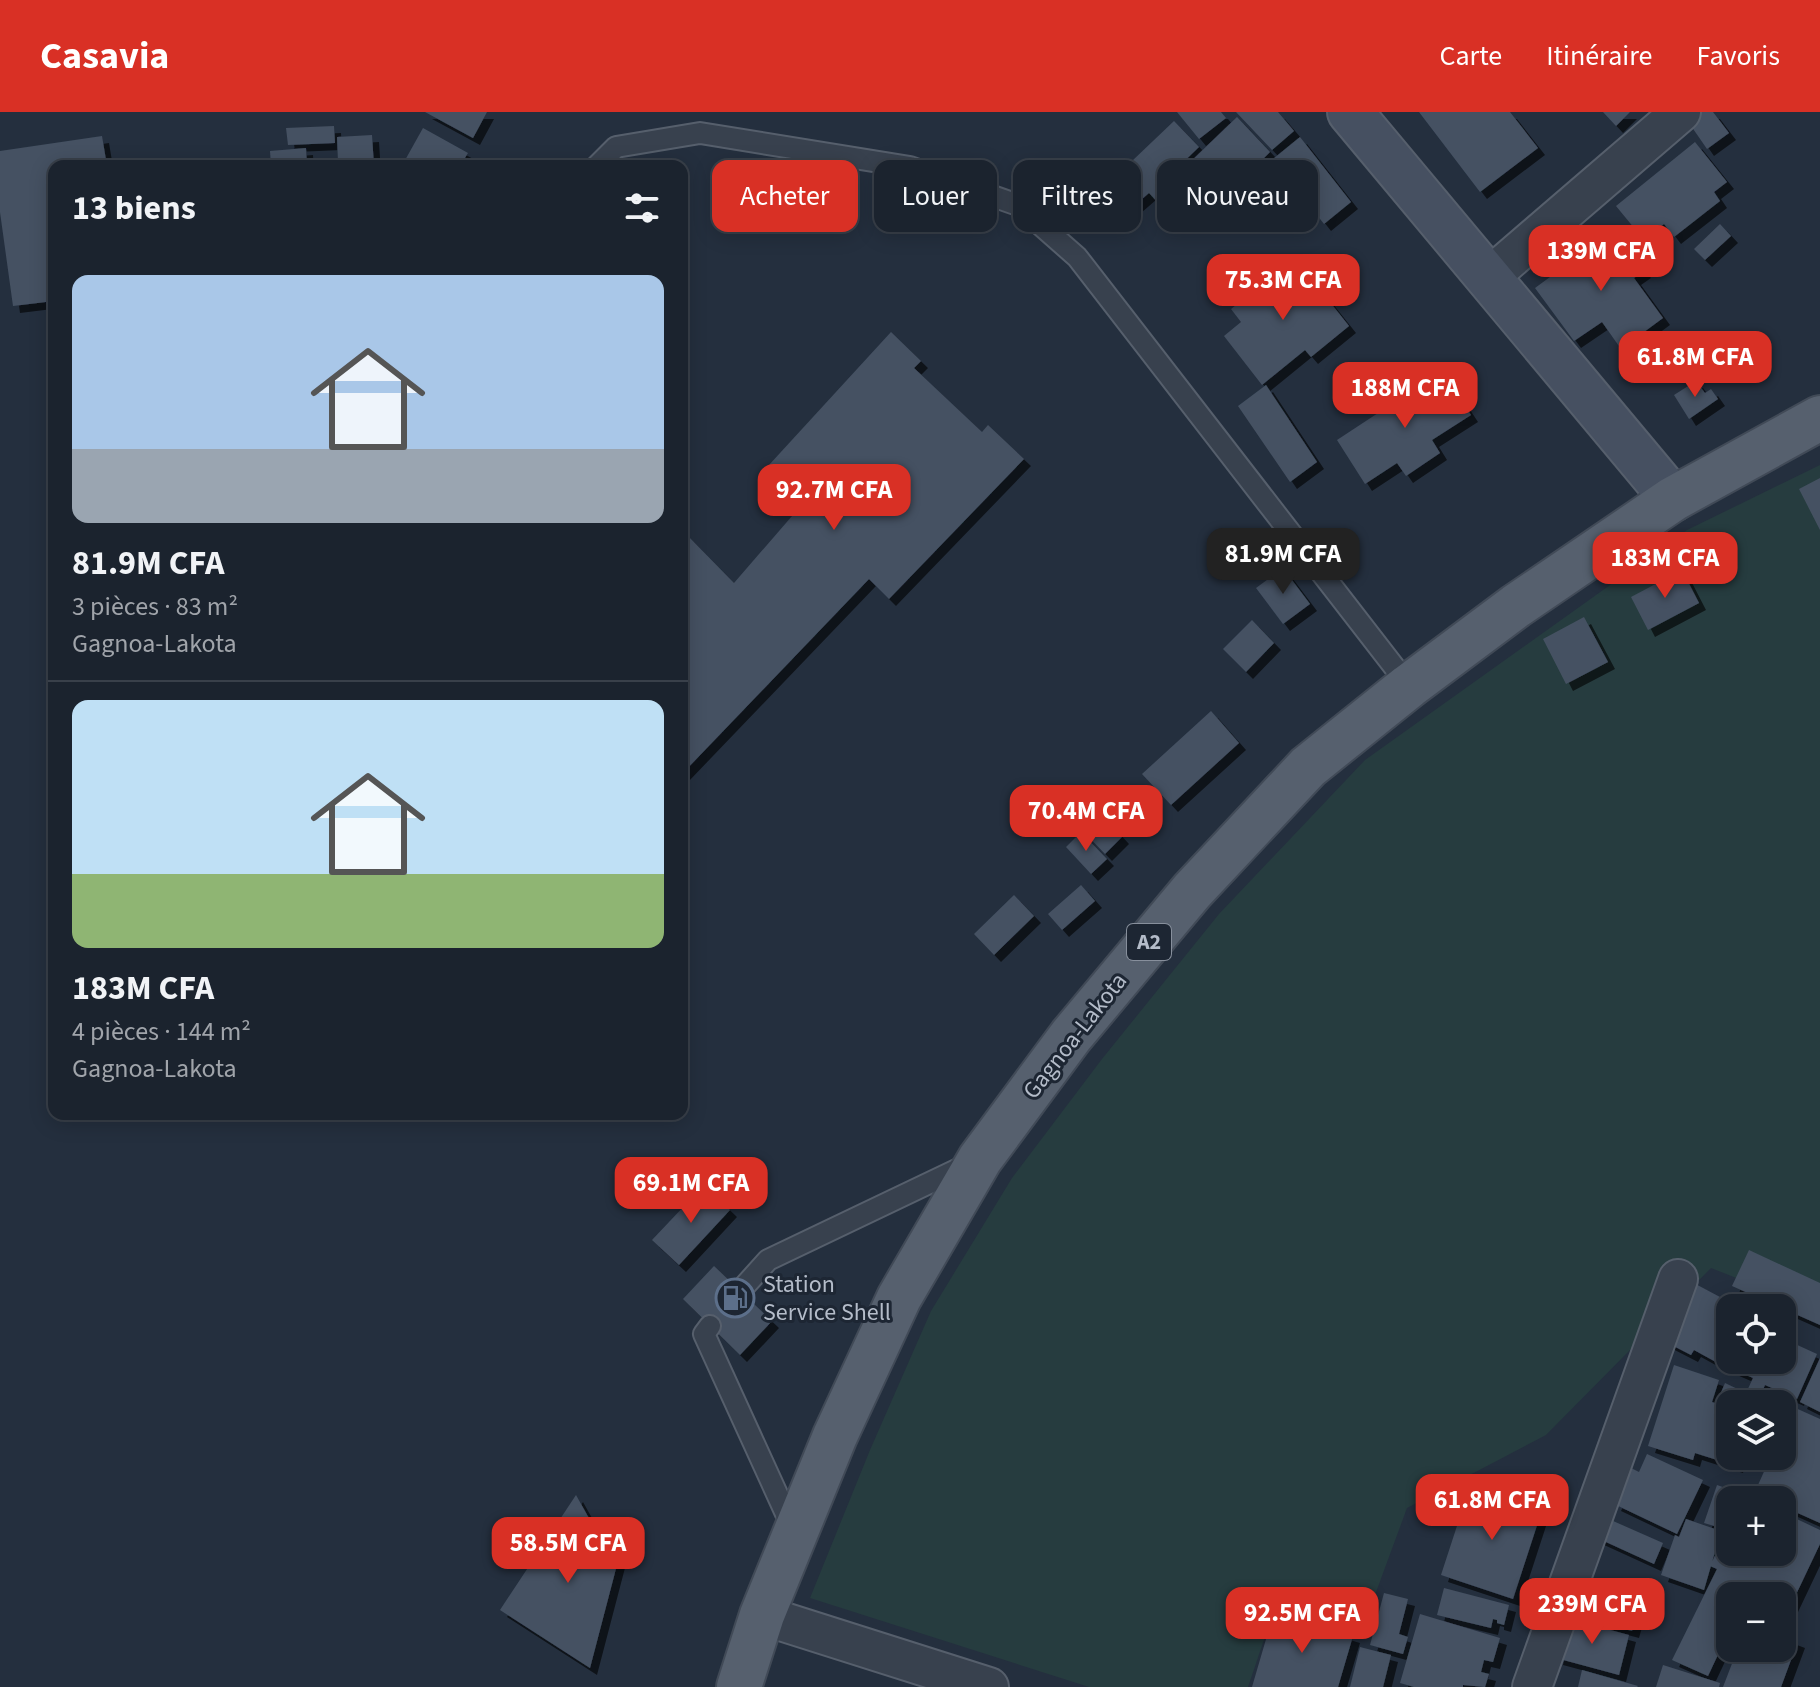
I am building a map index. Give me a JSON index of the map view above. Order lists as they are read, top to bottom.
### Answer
{
  "streets": {
    "main road": ["A2", "Gagnoa-Lakota"]
  },
  "places": {
    "fuel station": ["Station Service Shell"]
  },
  "page": {
    "header": "Casavia",
    "nav": ["Carte", "Itinéraire", "Favoris"],
    "chip": [
      "Acheter",
      "Louer",
      "Filtres",
      "Nouveau"
    ],
    "heading": "13 biens",
    "price": [
      "139M CFA",
      "75.3M CFA",
      "61.8M CFA",
      "188M CFA",
      "92.7M CFA",
      "81.9M CFA",
      "183M CFA",
      "70.4M CFA",
      "69.1M CFA",
      "61.8M CFA",
      "58.5M CFA",
      "239M CFA",
      "92.5M CFA"
    ],
    "list": [
      {
        "name": "81.9M CFA",
        "note": "3 pièces · 83 m² · Gagnoa-Lakota"
      },
      {
        "name": "183M CFA",
        "note": "4 pièces · 144 m² · Gagnoa-Lakota"
      }
    ],
    "map_buttons": ["+", "−"]
  }
}
